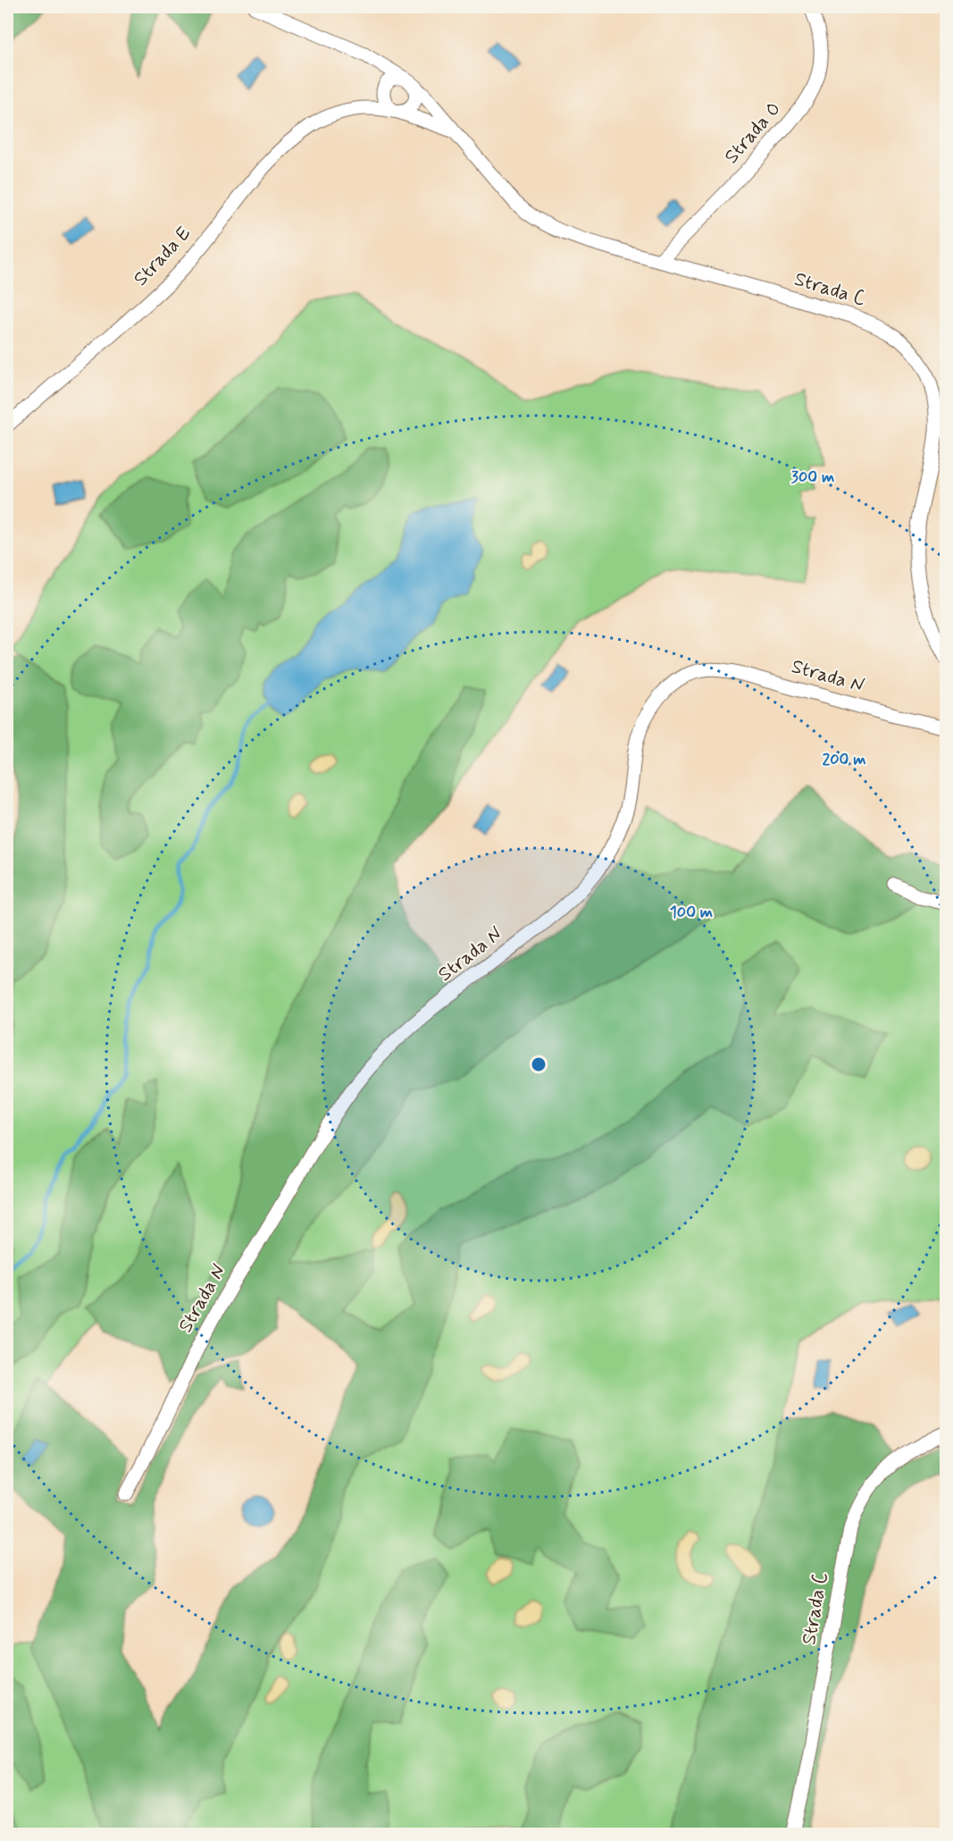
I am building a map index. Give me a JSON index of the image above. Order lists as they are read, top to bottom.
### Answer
{
  "streets": {
    "street": [
      "Strada O",
      "Strada E",
      "Strada C",
      "Strada N"
    ]
  },
  "crossings": [
    ["Strada O", "Strada C"],
    ["Strada E", "Strada C"]
  ],
  "rings": ["300 m", "200 m", "100 m"]
}
